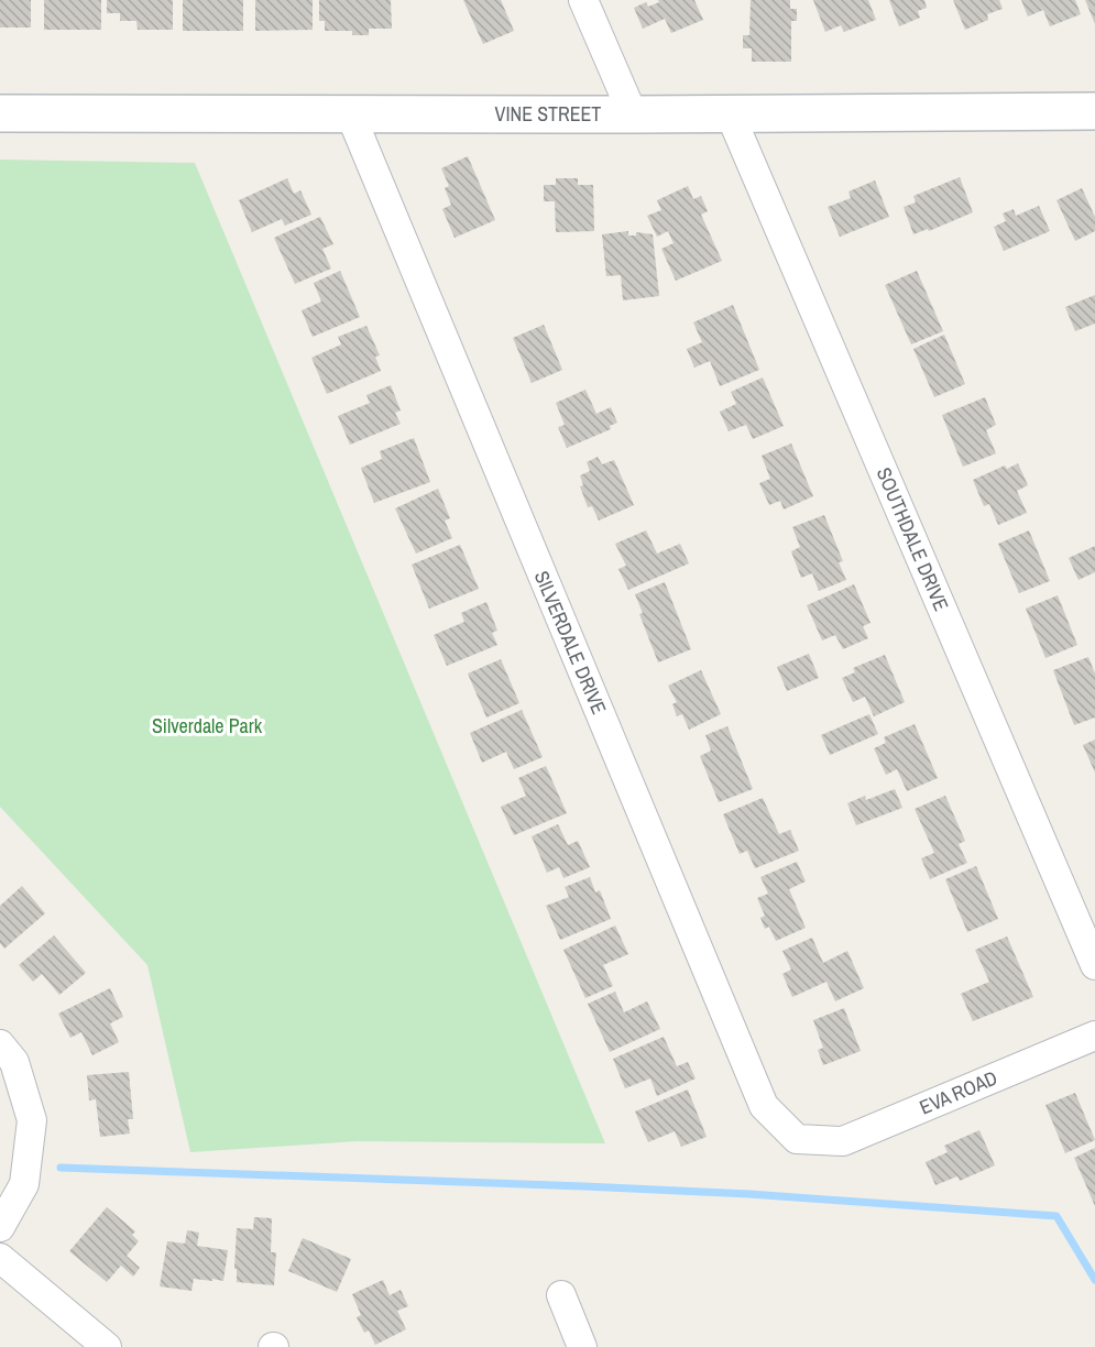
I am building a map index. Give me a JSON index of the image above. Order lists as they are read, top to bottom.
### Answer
{
  "streets": {
    "street": [
      "VINE STREET",
      "SOUTHDALE DRIVE",
      "SILVERDALE DRIVE",
      "EVA ROAD"
    ]
  },
  "crossings": [
    ["VINE STREET", "SOUTHDALE DRIVE"],
    ["VINE STREET", "SILVERDALE DRIVE"],
    ["SILVERDALE DRIVE", "EVA ROAD"]
  ],
  "parks": ["Silverdale Park"]
}
